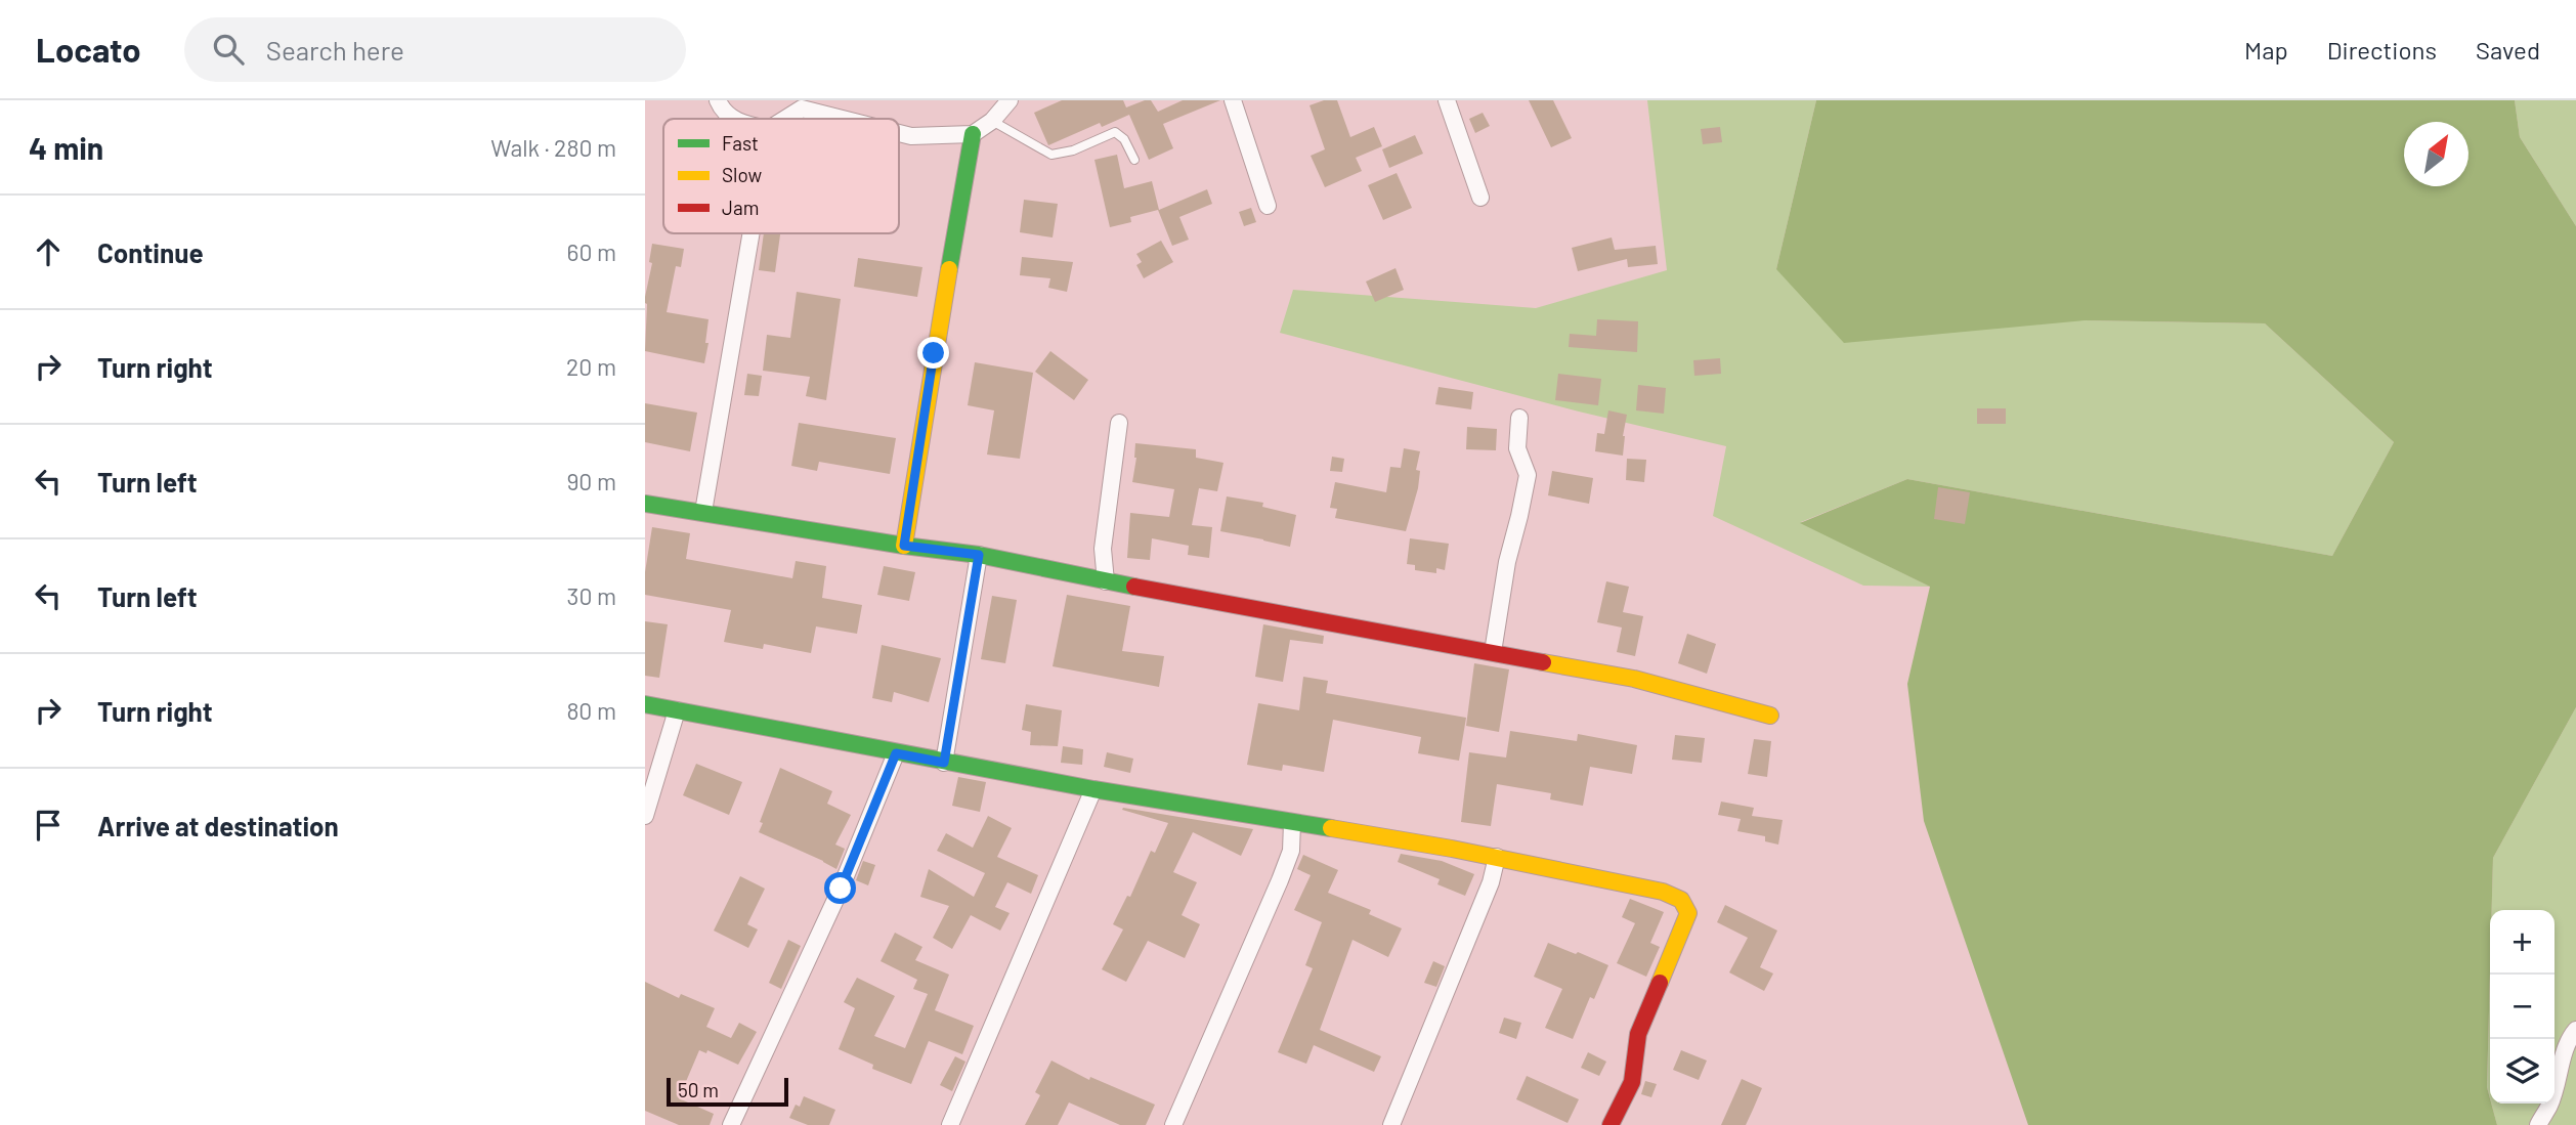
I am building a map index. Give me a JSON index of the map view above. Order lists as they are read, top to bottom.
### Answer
{
  "legend": ["Fast", "Slow", "Jam"],
  "scale_bar": "50 m",
  "north": "top right",
  "page": {
    "header": "Locato",
    "search": "Search here",
    "nav": ["Map", "Directions", "Saved"],
    "heading": ["4 min", "Walk · 280 m"],
    "list": [
      ["Continue", "60 m"],
      ["Turn right", "20 m"],
      ["Turn left", "90 m"],
      ["Turn left", "30 m"],
      ["Turn right", "80 m"],
      "Arrive at destination"
    ],
    "map_buttons": ["+", "−"],
    "scale": "50 m"
  }
}
